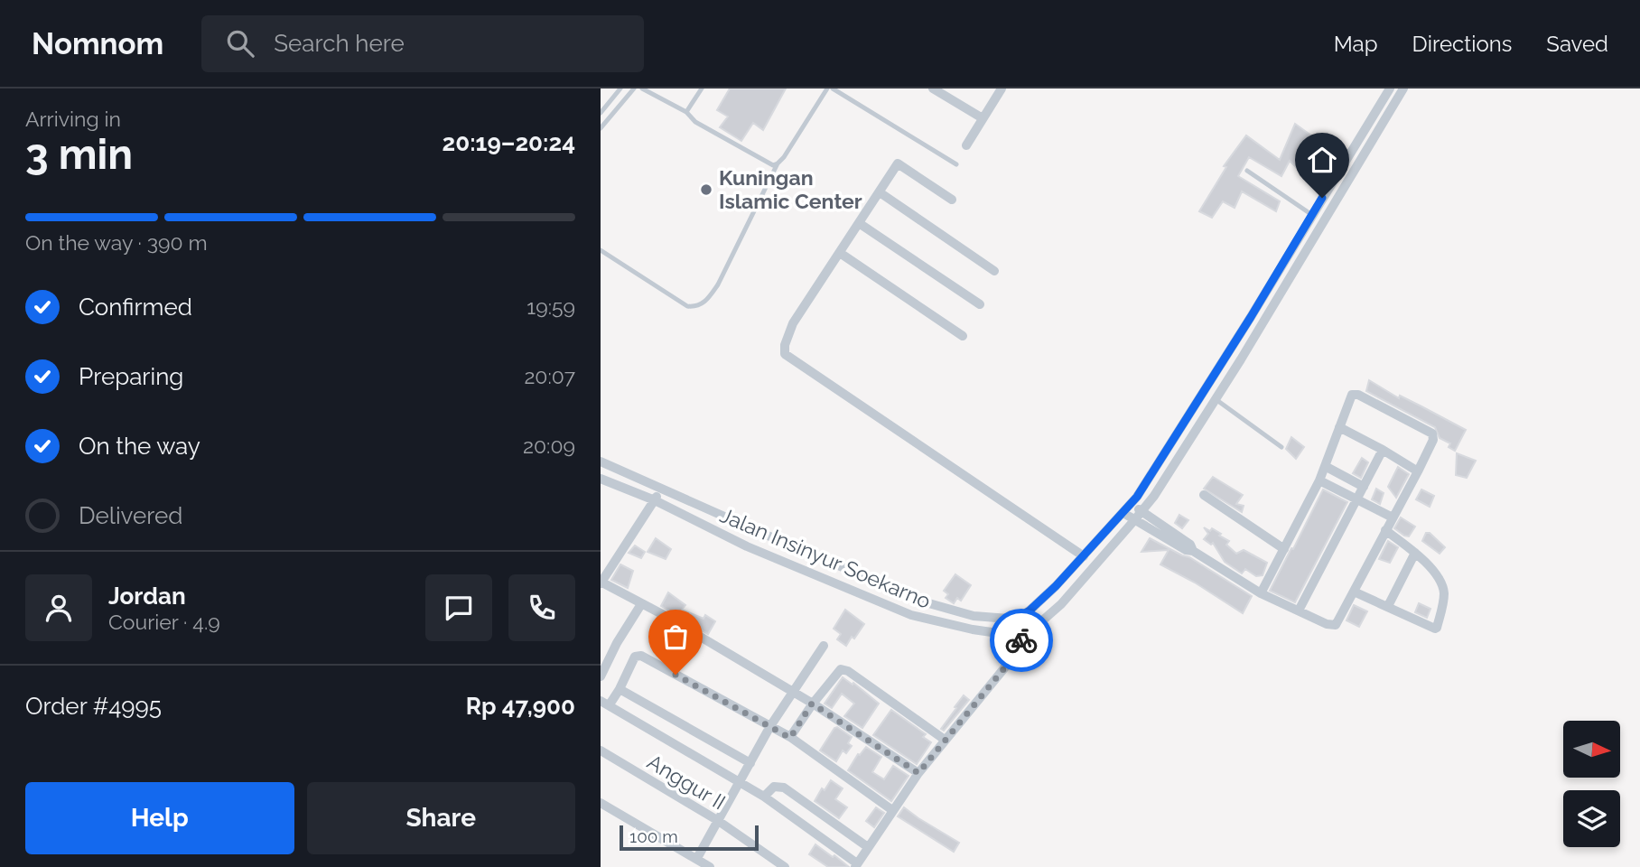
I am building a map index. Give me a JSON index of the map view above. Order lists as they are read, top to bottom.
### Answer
{
  "streets": {
    "street": ["Jalan Insinyur Soekarno", "Anggur II"]
  },
  "places": ["Kuningan Islamic Center"],
  "scale_bar": "100 m",
  "north": "right",
  "page": {
    "header": "Nomnom",
    "search": "Search here",
    "nav": ["Map", "Directions", "Saved"],
    "heading": ["3 min", "Arriving in", "20:19–20:24"],
    "panel": [
      "Jordan",
      "Courier · 4.9",
      "Order #4995",
      "Rp 47,900"
    ],
    "bar": "On the way · 390 m",
    "list": [
      ["Confirmed", "19:59"],
      ["Preparing", "20:07"],
      ["On the way", "20:09"],
      "Delivered"
    ],
    "buttons": ["Help", "Share"],
    "scale": "100 m"
  }
}
